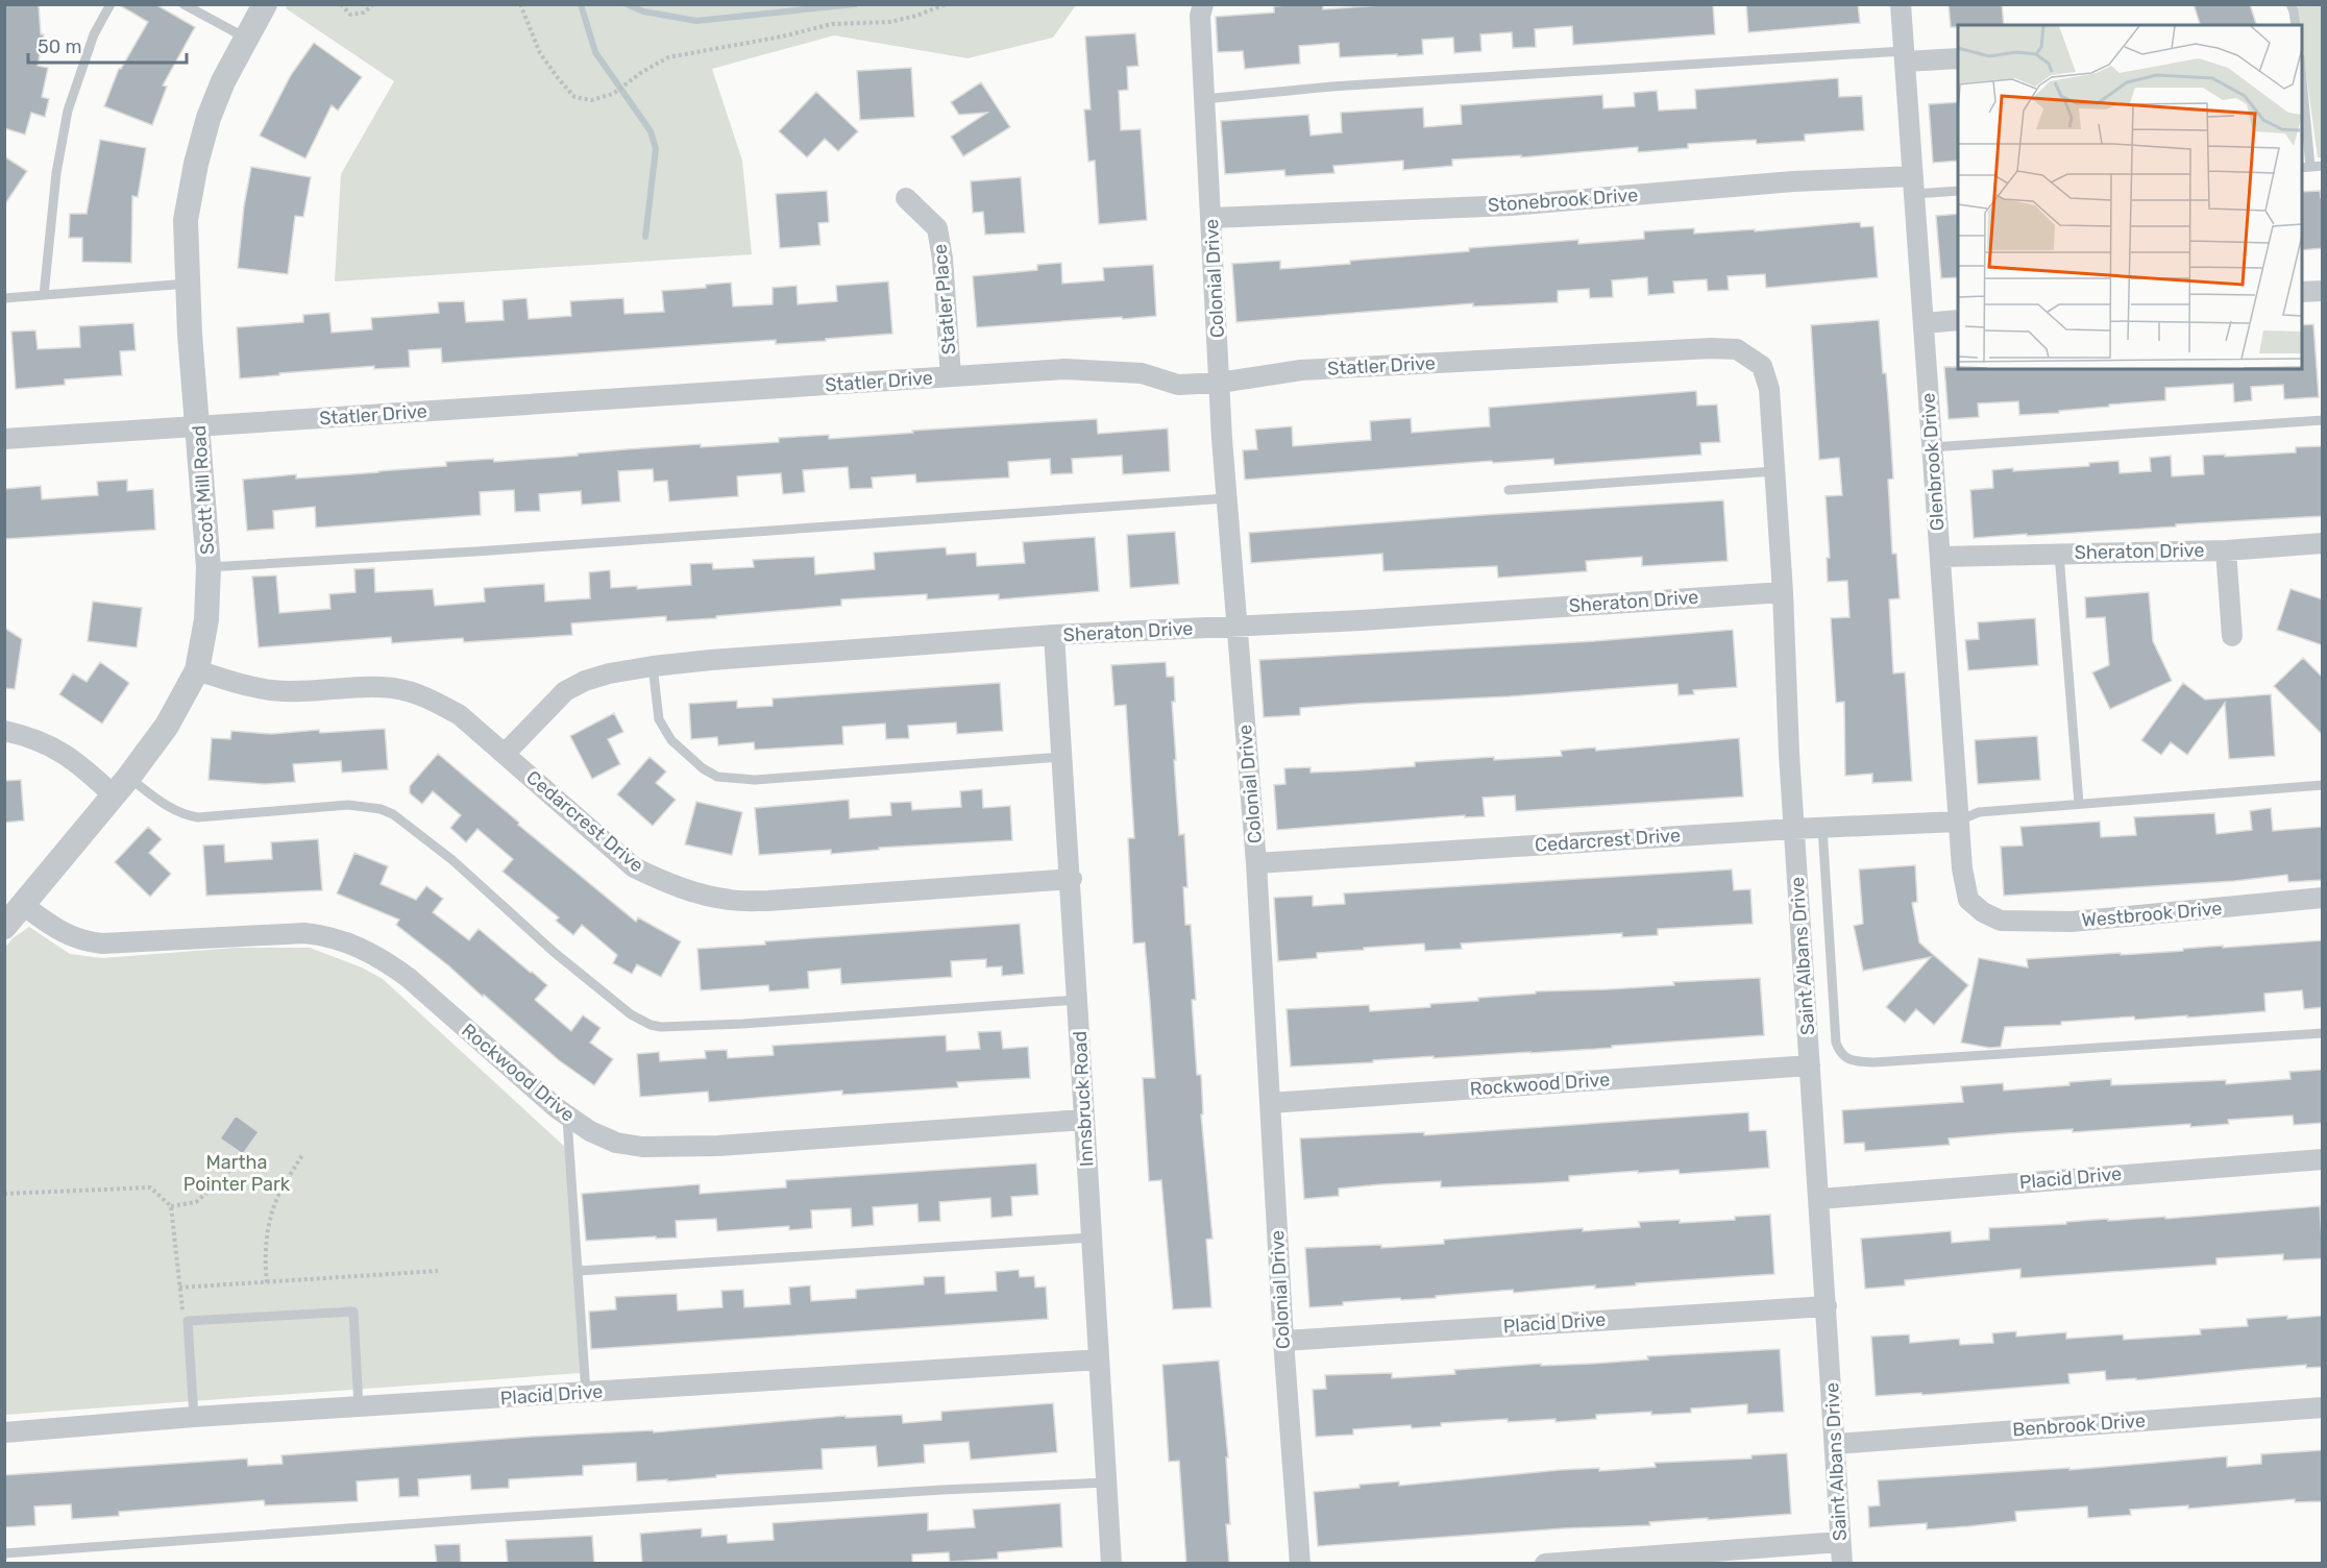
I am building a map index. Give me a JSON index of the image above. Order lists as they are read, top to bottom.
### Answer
{
  "streets": {
    "street": [
      "Stonebrook Drive",
      "Colonial Drive",
      "Statler Place",
      "Statler Drive",
      "Glenbrook Drive",
      "Scott Mill Road",
      "Sheraton Drive",
      "Cedarcrest Drive",
      "Westbrook Drive",
      "Saint Albans Drive",
      "Rockwood Drive",
      "Innsbruck Road",
      "Placid Drive",
      "Benbrook Drive"
    ]
  },
  "crossings": [
    ["Stonebrook Drive", "Colonial Drive"],
    ["Stonebrook Drive", "Glenbrook Drive"],
    ["Colonial Drive", "Statler Drive"],
    ["Colonial Drive", "Sheraton Drive"],
    ["Colonial Drive", "Cedarcrest Drive"],
    ["Colonial Drive", "Rockwood Drive"],
    ["Colonial Drive", "Placid Drive"],
    ["Statler Place", "Statler Drive"],
    ["Statler Drive", "Scott Mill Road"],
    ["Statler Drive", "Saint Albans Drive"],
    ["Glenbrook Drive", "Sheraton Drive"],
    ["Glenbrook Drive", "Cedarcrest Drive"],
    ["Glenbrook Drive", "Westbrook Drive"],
    ["Scott Mill Road", "Cedarcrest Drive"],
    ["Scott Mill Road", "Rockwood Drive"],
    ["Sheraton Drive", "Cedarcrest Drive"],
    ["Sheraton Drive", "Saint Albans Drive"],
    ["Sheraton Drive", "Innsbruck Road"],
    ["Cedarcrest Drive", "Saint Albans Drive"],
    ["Cedarcrest Drive", "Innsbruck Road"],
    ["Saint Albans Drive", "Rockwood Drive"],
    ["Saint Albans Drive", "Placid Drive"],
    ["Saint Albans Drive", "Benbrook Drive"],
    ["Rockwood Drive", "Innsbruck Road"],
    ["Innsbruck Road", "Placid Drive"]
  ],
  "parks": ["Martha Pointer Park"],
  "scale_bar": "50 m"
}
